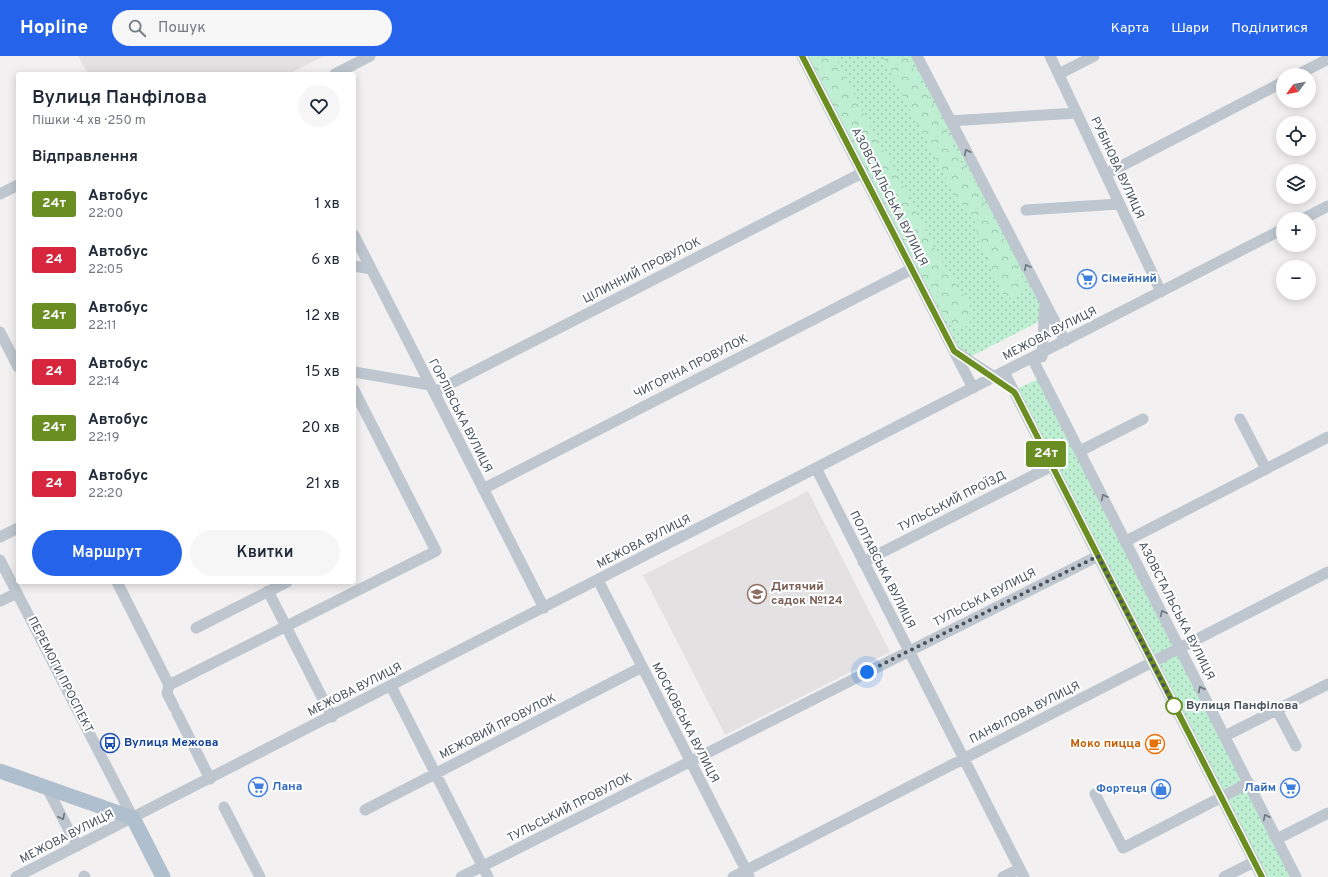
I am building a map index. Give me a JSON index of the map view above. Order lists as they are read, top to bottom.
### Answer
{
  "streets": {
    "main road": ["ПЕРЕМОГИ ПРОСПЕКТ"],
    "street": [
      "РУБІНОВА ВУЛИЦЯ",
      "АЗОВСТАЛЬСЬКА ВУЛИЦЯ",
      "ЦІЛИННИЙ ПРОВУЛОК",
      "МЕЖОВА ВУЛИЦЯ",
      "ЧИГОРІНА ПРОВУЛОК",
      "ГОРЛІВСЬКА ВУЛИЦЯ",
      "ТУЛЬСЬКИЙ ПРОЇЗД",
      "ПОЛТАВСЬКА ВУЛИЦЯ",
      "ТУЛЬСЬКА ВУЛИЦЯ",
      "ПАНФІЛОВА ВУЛИЦЯ",
      "МОСКОВСЬКА ВУЛИЦЯ",
      "МЕЖОВИЙ ПРОВУЛОК",
      "ТУЛЬСЬКИЙ ПРОВУЛОК"
    ]
  },
  "crossings": [
    ["РУБІНОВА ВУЛИЦЯ", "МЕЖОВА ВУЛИЦЯ"],
    ["АЗОВСТАЛЬСЬКА ВУЛИЦЯ", "ЦІЛИННИЙ ПРОВУЛОК"],
    ["АЗОВСТАЛЬСЬКА ВУЛИЦЯ", "МЕЖОВА ВУЛИЦЯ"],
    ["АЗОВСТАЛЬСЬКА ВУЛИЦЯ", "ЧИГОРІНА ПРОВУЛОК"],
    ["АЗОВСТАЛЬСЬКА ВУЛИЦЯ", "ПАНФІЛОВА ВУЛИЦЯ"],
    ["ЦІЛИННИЙ ПРОВУЛОК", "ГОРЛІВСЬКА ВУЛИЦЯ"],
    ["МЕЖОВА ВУЛИЦЯ", "ГОРЛІВСЬКА ВУЛИЦЯ"],
    ["МЕЖОВА ВУЛИЦЯ", "ПОЛТАВСЬКА ВУЛИЦЯ"],
    ["МЕЖОВА ВУЛИЦЯ", "ПЕРЕМОГИ ПРОСПЕКТ"],
    ["МЕЖОВА ВУЛИЦЯ", "МОСКОВСЬКА ВУЛИЦЯ"],
    ["ЧИГОРІНА ПРОВУЛОК", "ГОРЛІВСЬКА ВУЛИЦЯ"],
    ["ТУЛЬСЬКИЙ ПРОЇЗД", "ПОЛТАВСЬКА ВУЛИЦЯ"],
    ["ПОЛТАВСЬКА ВУЛИЦЯ", "ТУЛЬСЬКА ВУЛИЦЯ"],
    ["ПОЛТАВСЬКА ВУЛИЦЯ", "ПАНФІЛОВА ВУЛИЦЯ"],
    ["ТУЛЬСЬКА ВУЛИЦЯ", "МОСКОВСЬКА ВУЛИЦЯ"],
    ["ТУЛЬСЬКА ВУЛИЦЯ", "ТУЛЬСЬКИЙ ПРОВУЛОК"],
    ["ПАНФІЛОВА ВУЛИЦЯ", "МОСКОВСЬКА ВУЛИЦЯ"],
    ["МОСКОВСЬКА ВУЛИЦЯ", "МЕЖОВИЙ ПРОВУЛОК"],
    ["МОСКОВСЬКА ВУЛИЦЯ", "ТУЛЬСЬКИЙ ПРОВУЛОК"]
  ],
  "places": {
    "supermarket": ["Сімейний", "Лана", "Лайм"],
    "school or university": ["Дитячий садок №124"],
    "other": ["Вулиця Панфілова"],
    "bus stop": ["Вулиця Межова"],
    "cafe": ["Моко пицца"],
    "shop": ["Фортеця"]
  },
  "lines": ["bus line 24т"],
  "north": "bottom left",
  "page": {
    "header": "Hopline",
    "search": "Пошук",
    "nav": ["Карта", "Шари", "Поділитися"],
    "on_map": "24т",
    "map_buttons": ["+", "−"],
    "heading": [
      ["Вулиця Панфілова", "Пішки · 4 хв · 250 m"],
      "Відправлення"
    ],
    "list": [
      {
        "mark": "24т",
        "name": "Автобус",
        "note": "22:00",
        "value": "1 хв"
      },
      {
        "mark": "24",
        "name": "Автобус",
        "note": "22:05",
        "value": "6 хв"
      },
      {
        "mark": "24т",
        "name": "Автобус",
        "note": "22:11",
        "value": "12 хв"
      },
      {
        "mark": "24",
        "name": "Автобус",
        "note": "22:14",
        "value": "15 хв"
      },
      {
        "mark": "24т",
        "name": "Автобус",
        "note": "22:19",
        "value": "20 хв"
      },
      {
        "mark": "24",
        "name": "Автобус",
        "note": "22:20",
        "value": "21 хв"
      }
    ],
    "buttons": ["Маршрут", "Квитки"]
  }
}
